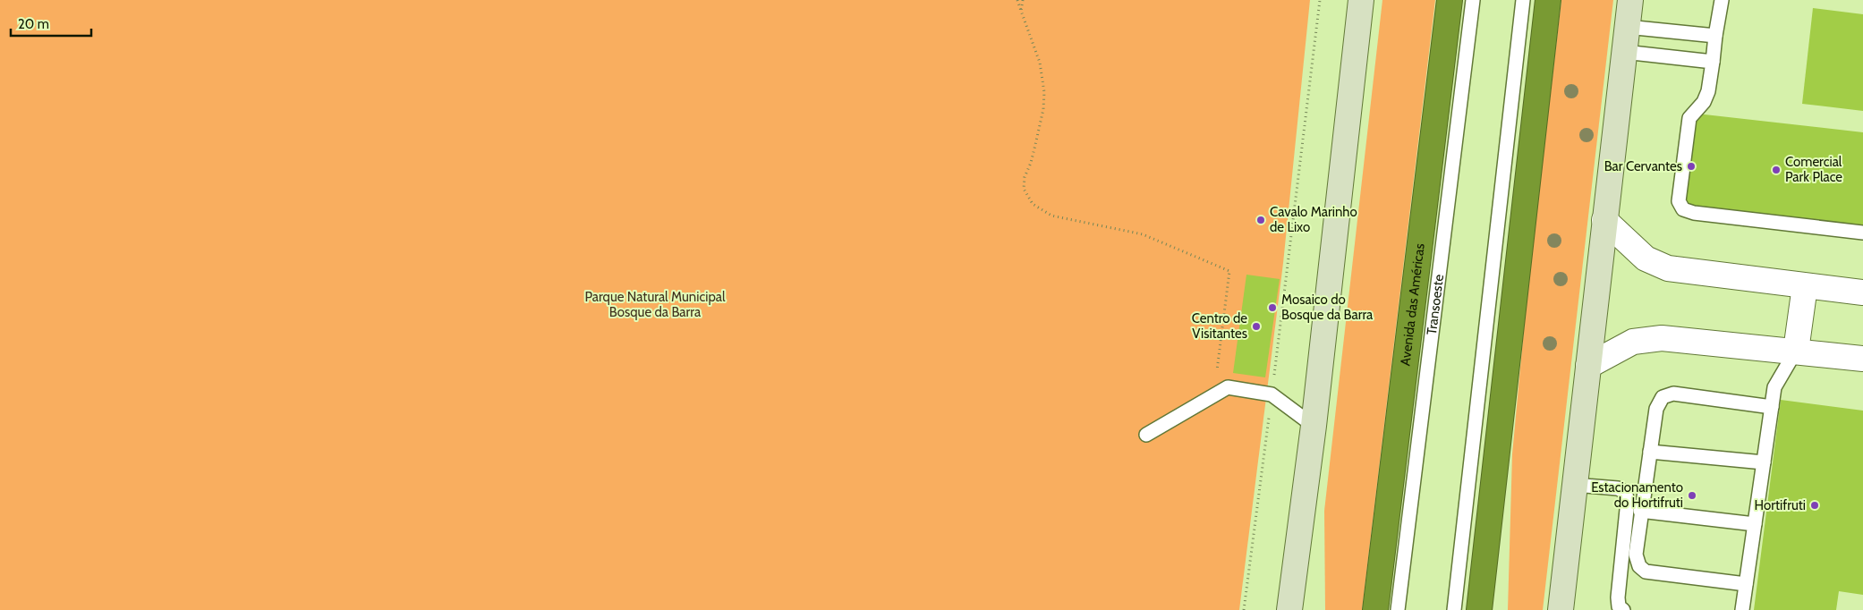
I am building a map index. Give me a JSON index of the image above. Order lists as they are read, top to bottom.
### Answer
{
  "streets": {
    "highway": ["Avenida das Américas"],
    "lane": ["Transoeste"]
  },
  "parks": ["Parque Natural Municipal Bosque da Barra"],
  "places": [
    "Bar Cervantes",
    "Comercial Park Place",
    "Cavalo Marinho de Lixo",
    "Mosaico do Bosque da Barra",
    "Centro de Visitantes",
    "Estacionamento do Hortifruti",
    "Hortifruti"
  ],
  "scale_bar": "20 m"
}
